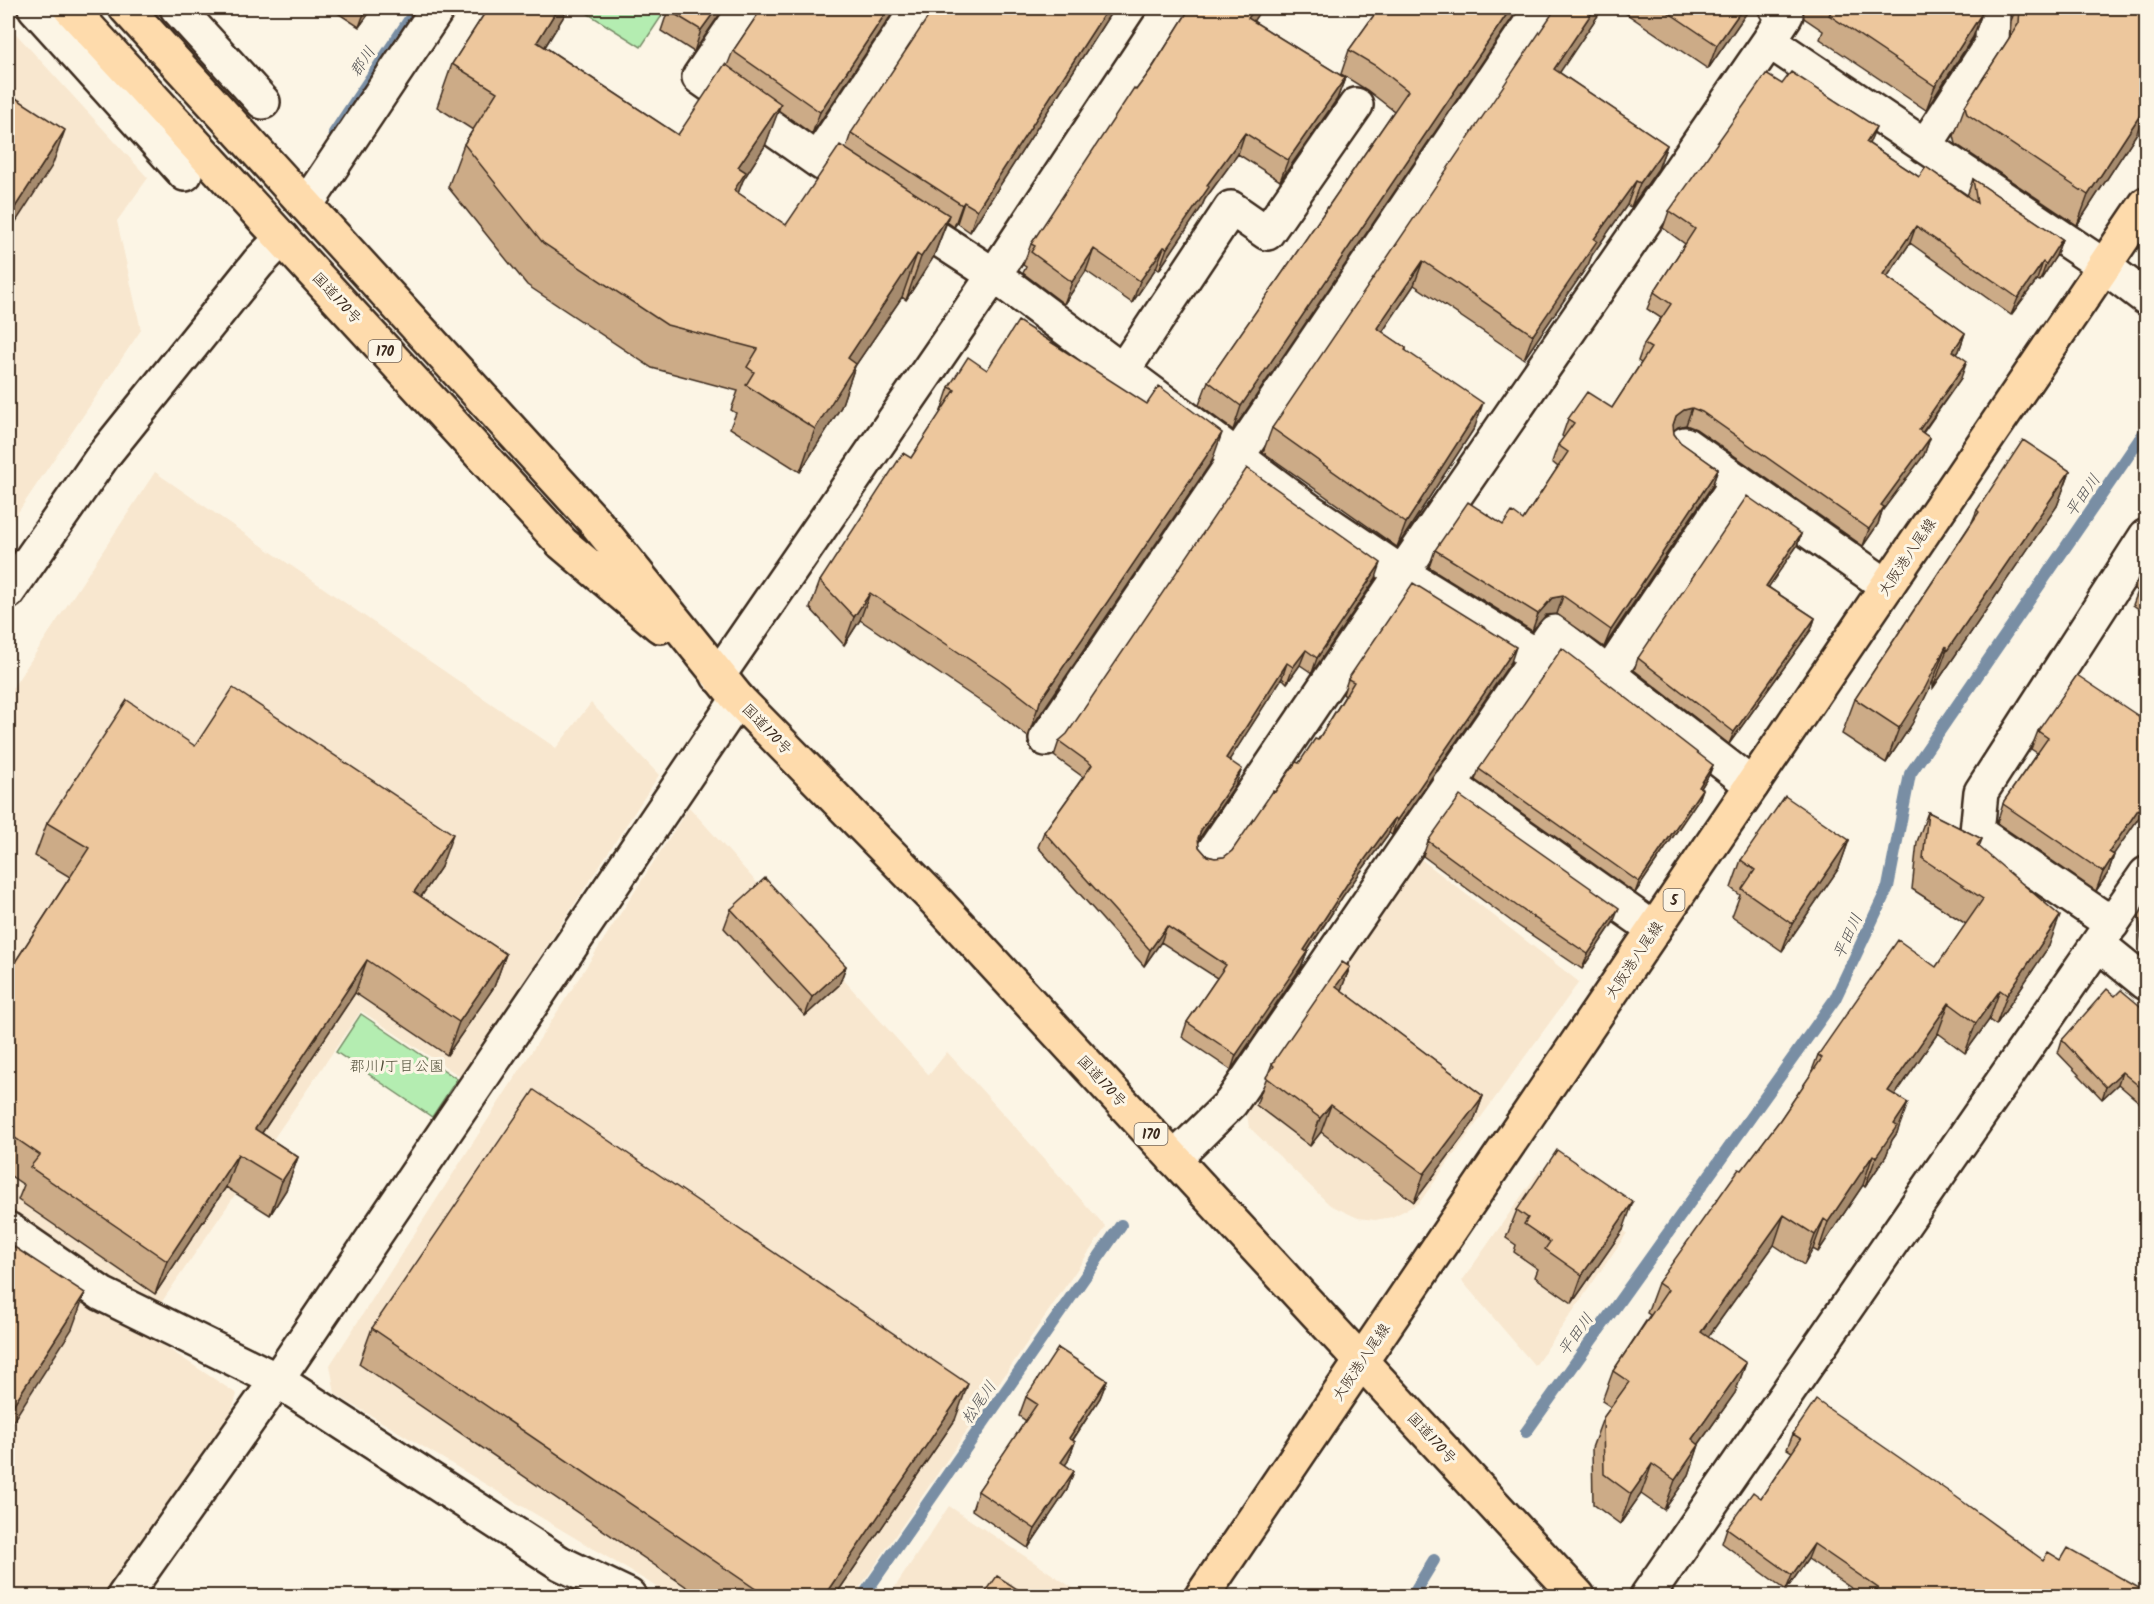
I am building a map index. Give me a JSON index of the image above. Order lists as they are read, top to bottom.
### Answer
{
  "streets": {
    "main road": [
      "国道170号",
      "170",
      "大阪港八尾線",
      "5"
    ]
  },
  "crossings": [
    ["国道170号", "大阪港八尾線"]
  ],
  "water": ["郡川", "平田川", "松尾川"],
  "parks": ["郡川1丁目公園"]
}
